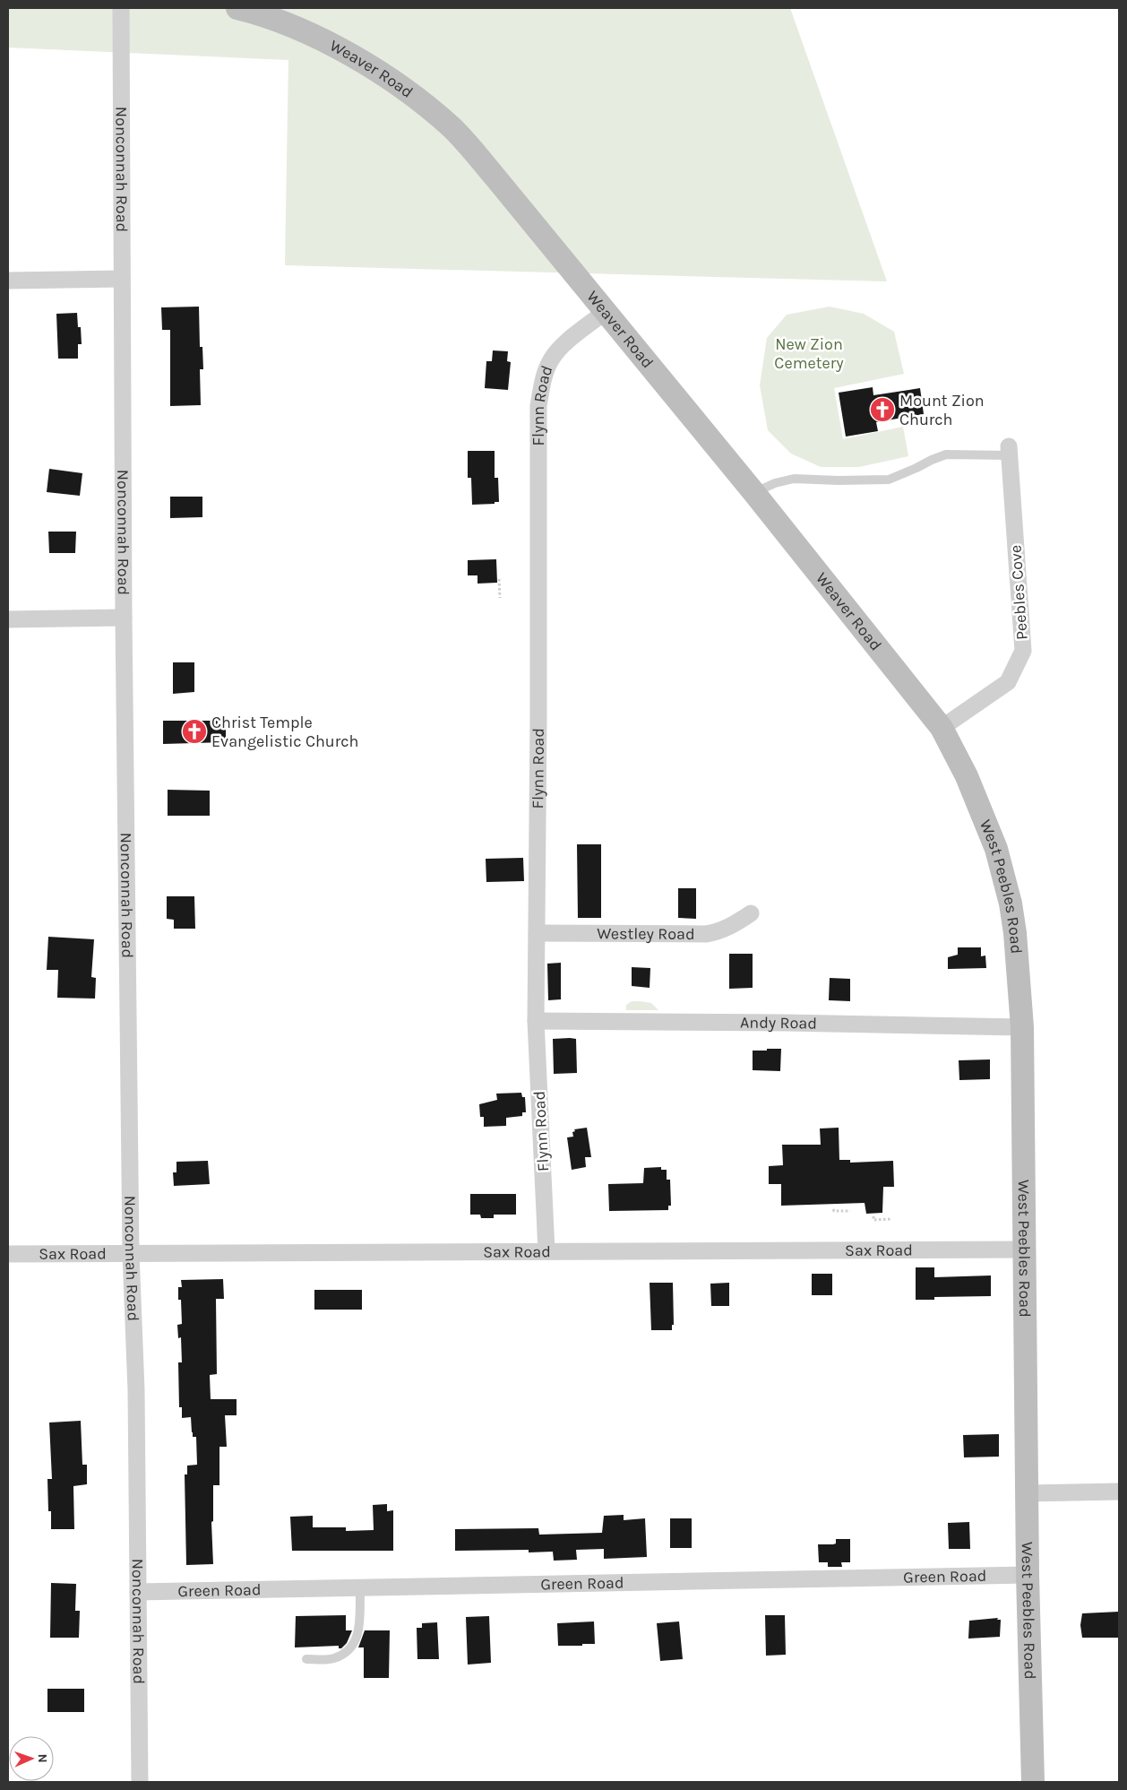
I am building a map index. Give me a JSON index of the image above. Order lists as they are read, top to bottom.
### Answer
{
  "streets": {
    "main road": ["Weaver Road", "West Peebles Road"],
    "street": [
      "Nonconnah Road",
      "Flynn Road",
      "Peebles Cove",
      "Westley Road",
      "Andy Road",
      "Sax Road",
      "Green Road"
    ]
  },
  "crossings": [
    ["Weaver Road", "Flynn Road"],
    ["Weaver Road", "Peebles Cove"],
    ["Weaver Road", "West Peebles Road"],
    ["Nonconnah Road", "Sax Road"],
    ["Nonconnah Road", "Green Road"],
    ["Flynn Road", "Westley Road"],
    ["Flynn Road", "Andy Road"],
    ["Flynn Road", "Sax Road"],
    ["Peebles Cove", "West Peebles Road"],
    ["West Peebles Road", "Andy Road"],
    ["West Peebles Road", "Sax Road"],
    ["West Peebles Road", "Green Road"]
  ],
  "parks": ["New Zion Cemetery"],
  "places": {
    "church": ["Mount Zion Church", "Christ Temple Evangelistic Church"]
  },
  "north": "right"
}
